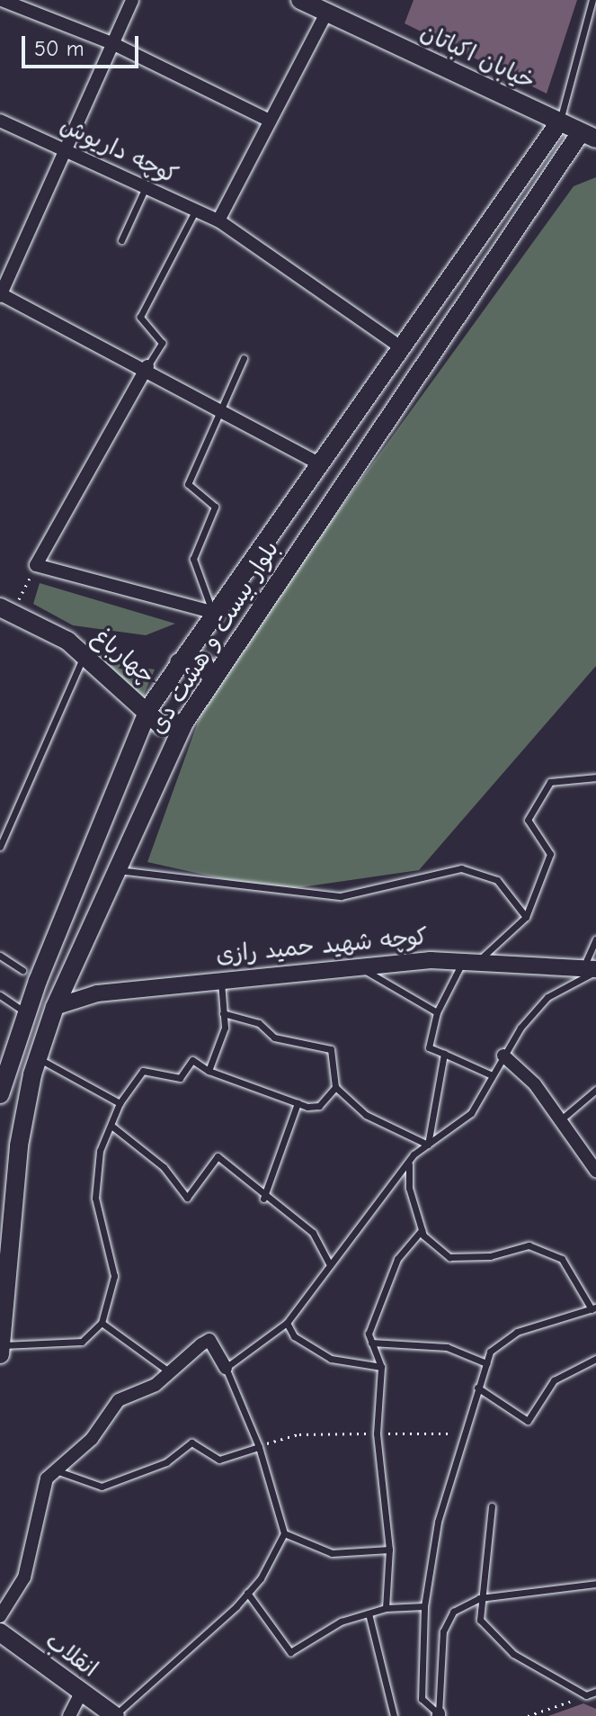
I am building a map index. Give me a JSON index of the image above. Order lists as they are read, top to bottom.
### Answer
{
  "streets": {
    "main road": [
      "خیابان اکباتان",
      "بلوار بیست و هشت دی",
      "چهارباغ",
      "انقلاب"
    ],
    "street": ["کوچه داریوش", "کوچه شهید حمید رازی"]
  },
  "crossings": [
    ["خیابان اکباتان", "بلوار بیست و هشت دی"],
    ["کوچه داریوش", "بلوار بیست و هشت دی"],
    ["بلوار بیست و هشت دی", "چهارباغ"],
    ["بلوار بیست و هشت دی", "کوچه شهید حمید رازی"]
  ],
  "scale_bar": "50 m"
}
